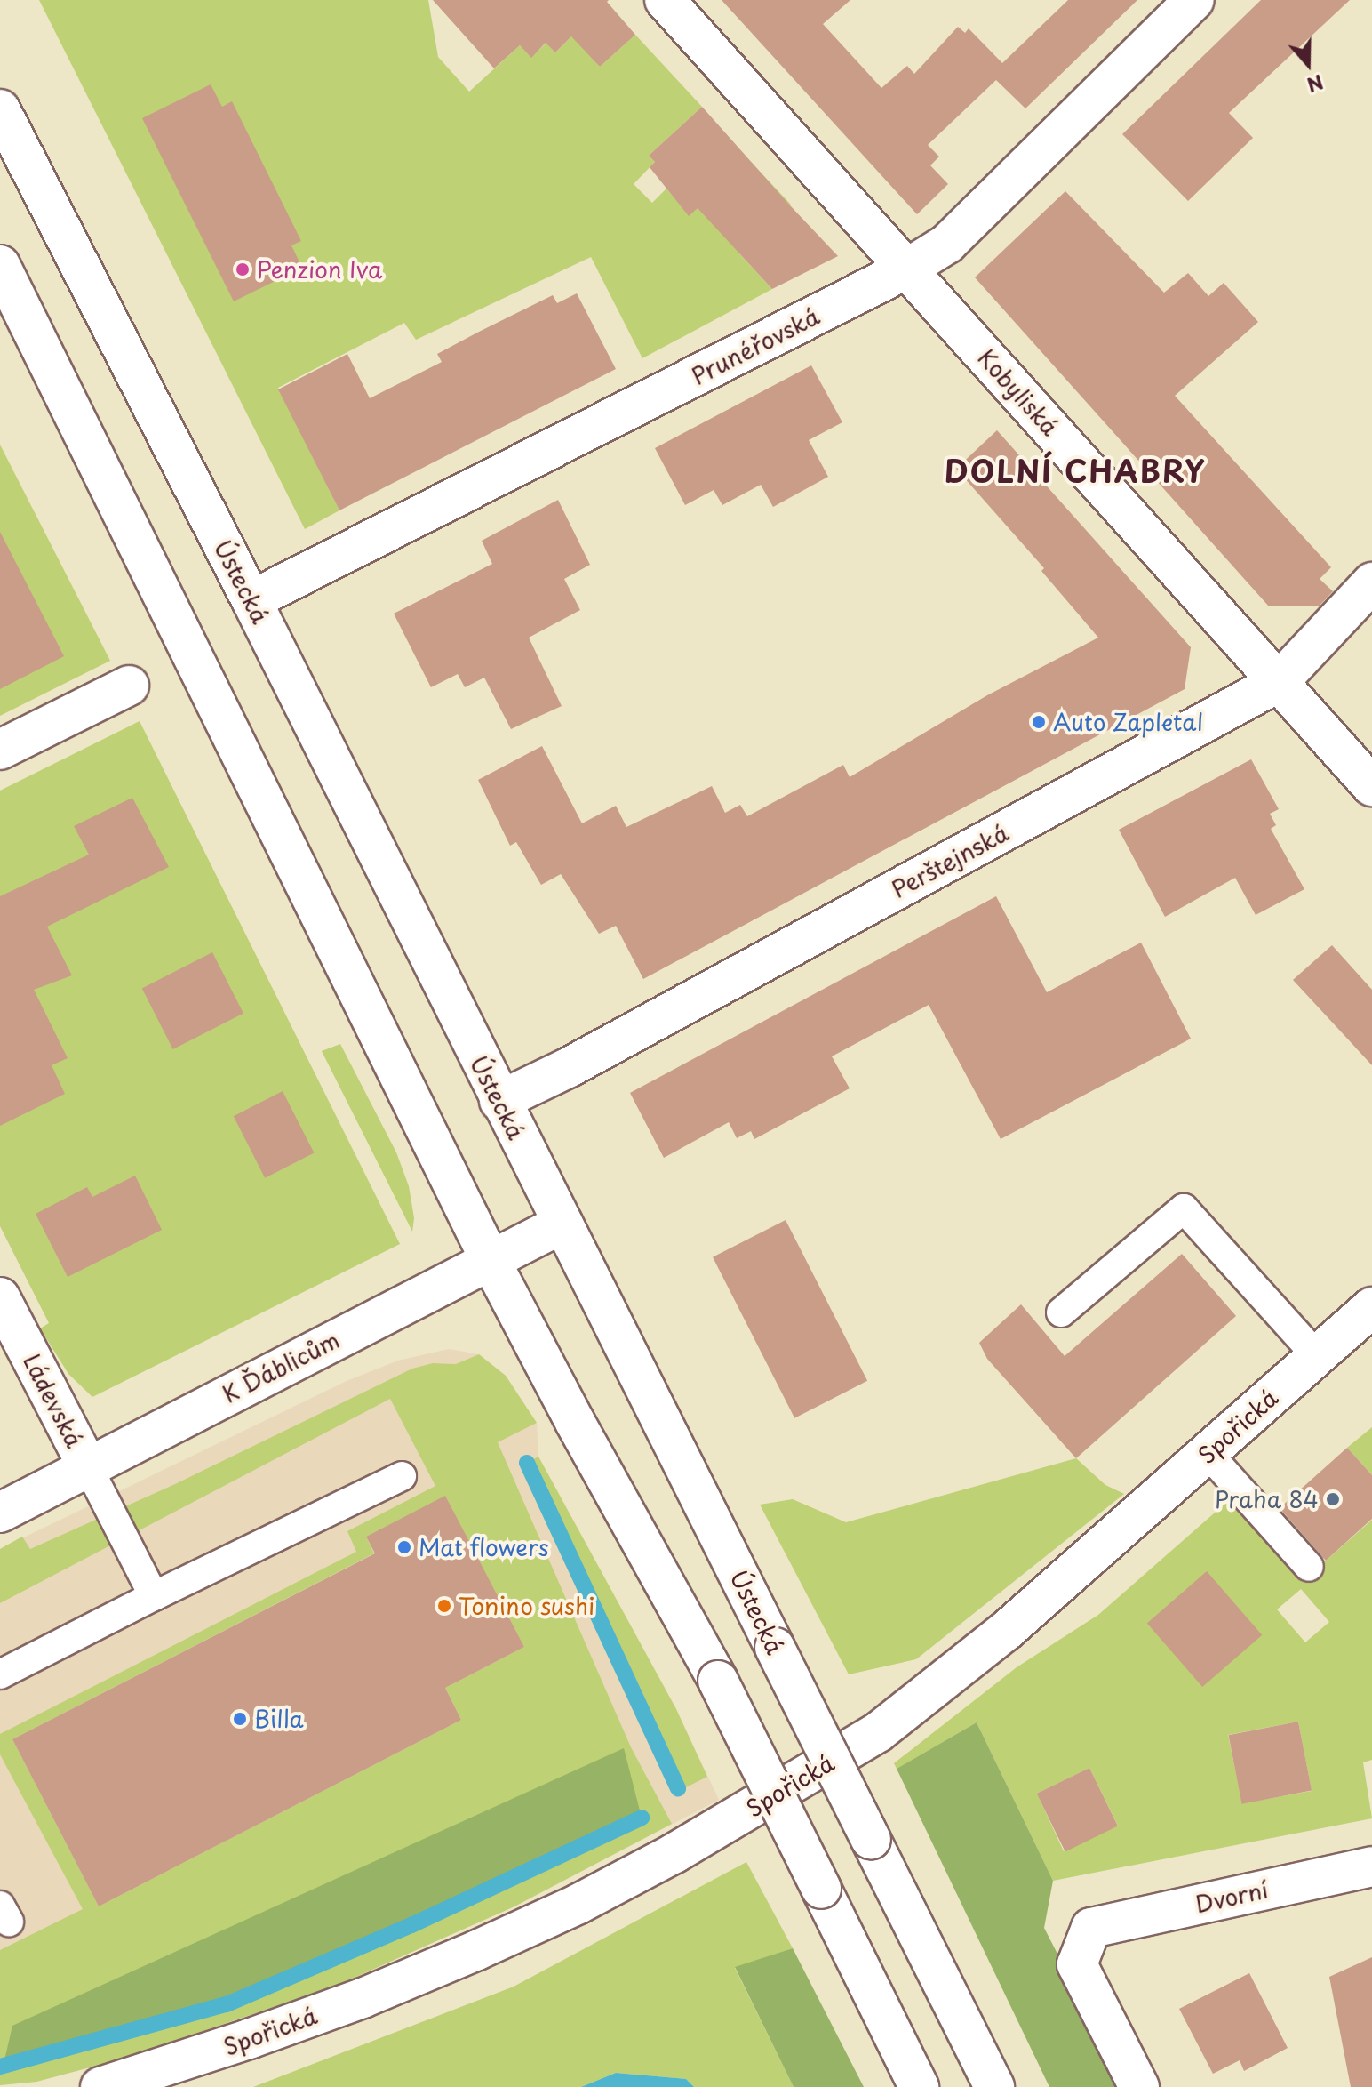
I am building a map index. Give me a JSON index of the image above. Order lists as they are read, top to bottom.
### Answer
{
  "streets": {
    "street": [
      "Prunéřovská",
      "Kobyliská",
      "Ústecká",
      "Perštejnská",
      "K Ďáblicům",
      "Ládevská",
      "Spořická",
      "Dvorní"
    ]
  },
  "crossings": [
    ["Prunéřovská", "Kobyliská"],
    ["Prunéřovská", "Ústecká"],
    ["Kobyliská", "Perštejnská"],
    ["Ústecká", "Perštejnská"],
    ["Ústecká", "K Ďáblicům"],
    ["K Ďáblicům", "Ládevská"]
  ],
  "districts": ["DOLNÍ CHABRY"],
  "places": [
    "Penzion Iva",
    "Auto Zapletal",
    "Praha 84",
    "Mat flowers",
    "Tonino sushi",
    "Billa"
  ],
  "north": "bottom"
}
